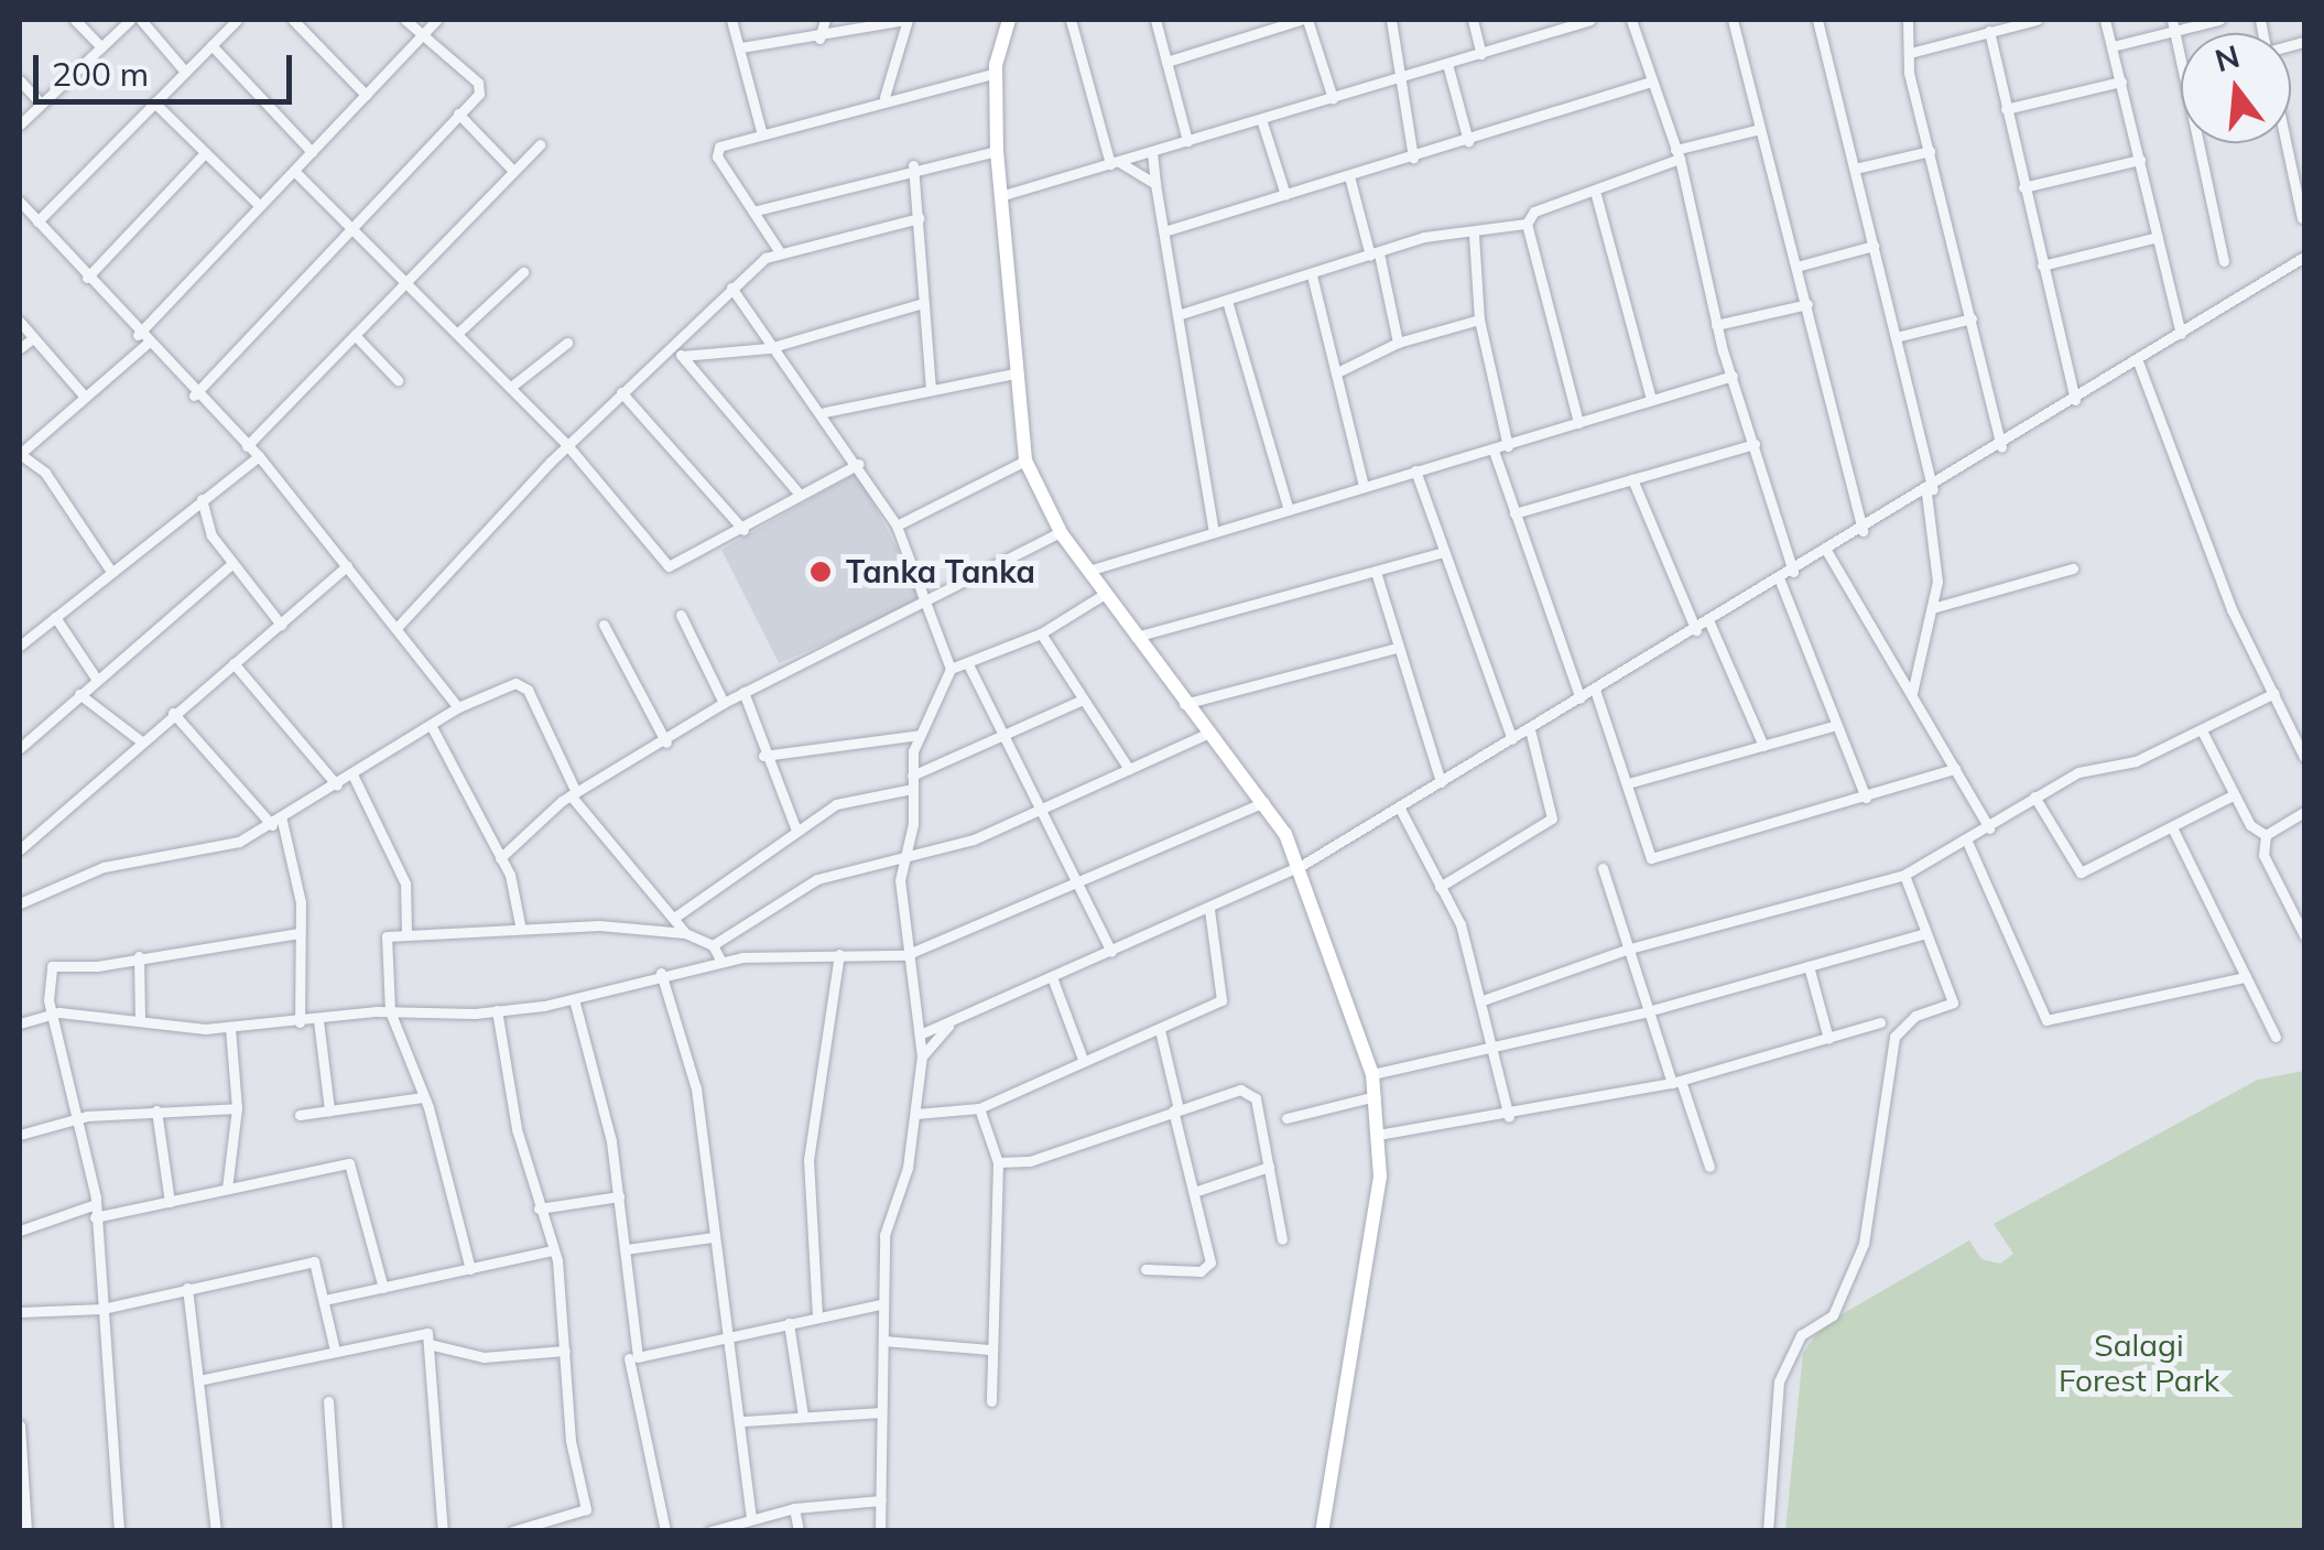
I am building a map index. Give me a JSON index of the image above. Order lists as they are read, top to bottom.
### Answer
{
  "parks": ["Salagi Forest Park"],
  "places": ["Tanka Tanka"],
  "scale_bar": "200 m",
  "north": "top"
}
